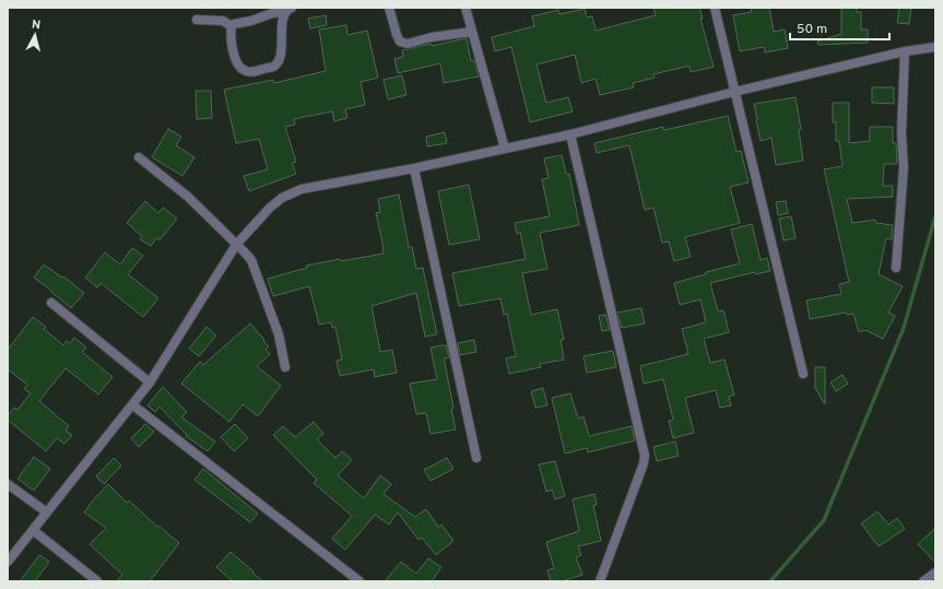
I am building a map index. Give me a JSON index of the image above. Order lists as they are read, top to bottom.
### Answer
{
  "scale_bar": "50 m",
  "north": "top"
}
